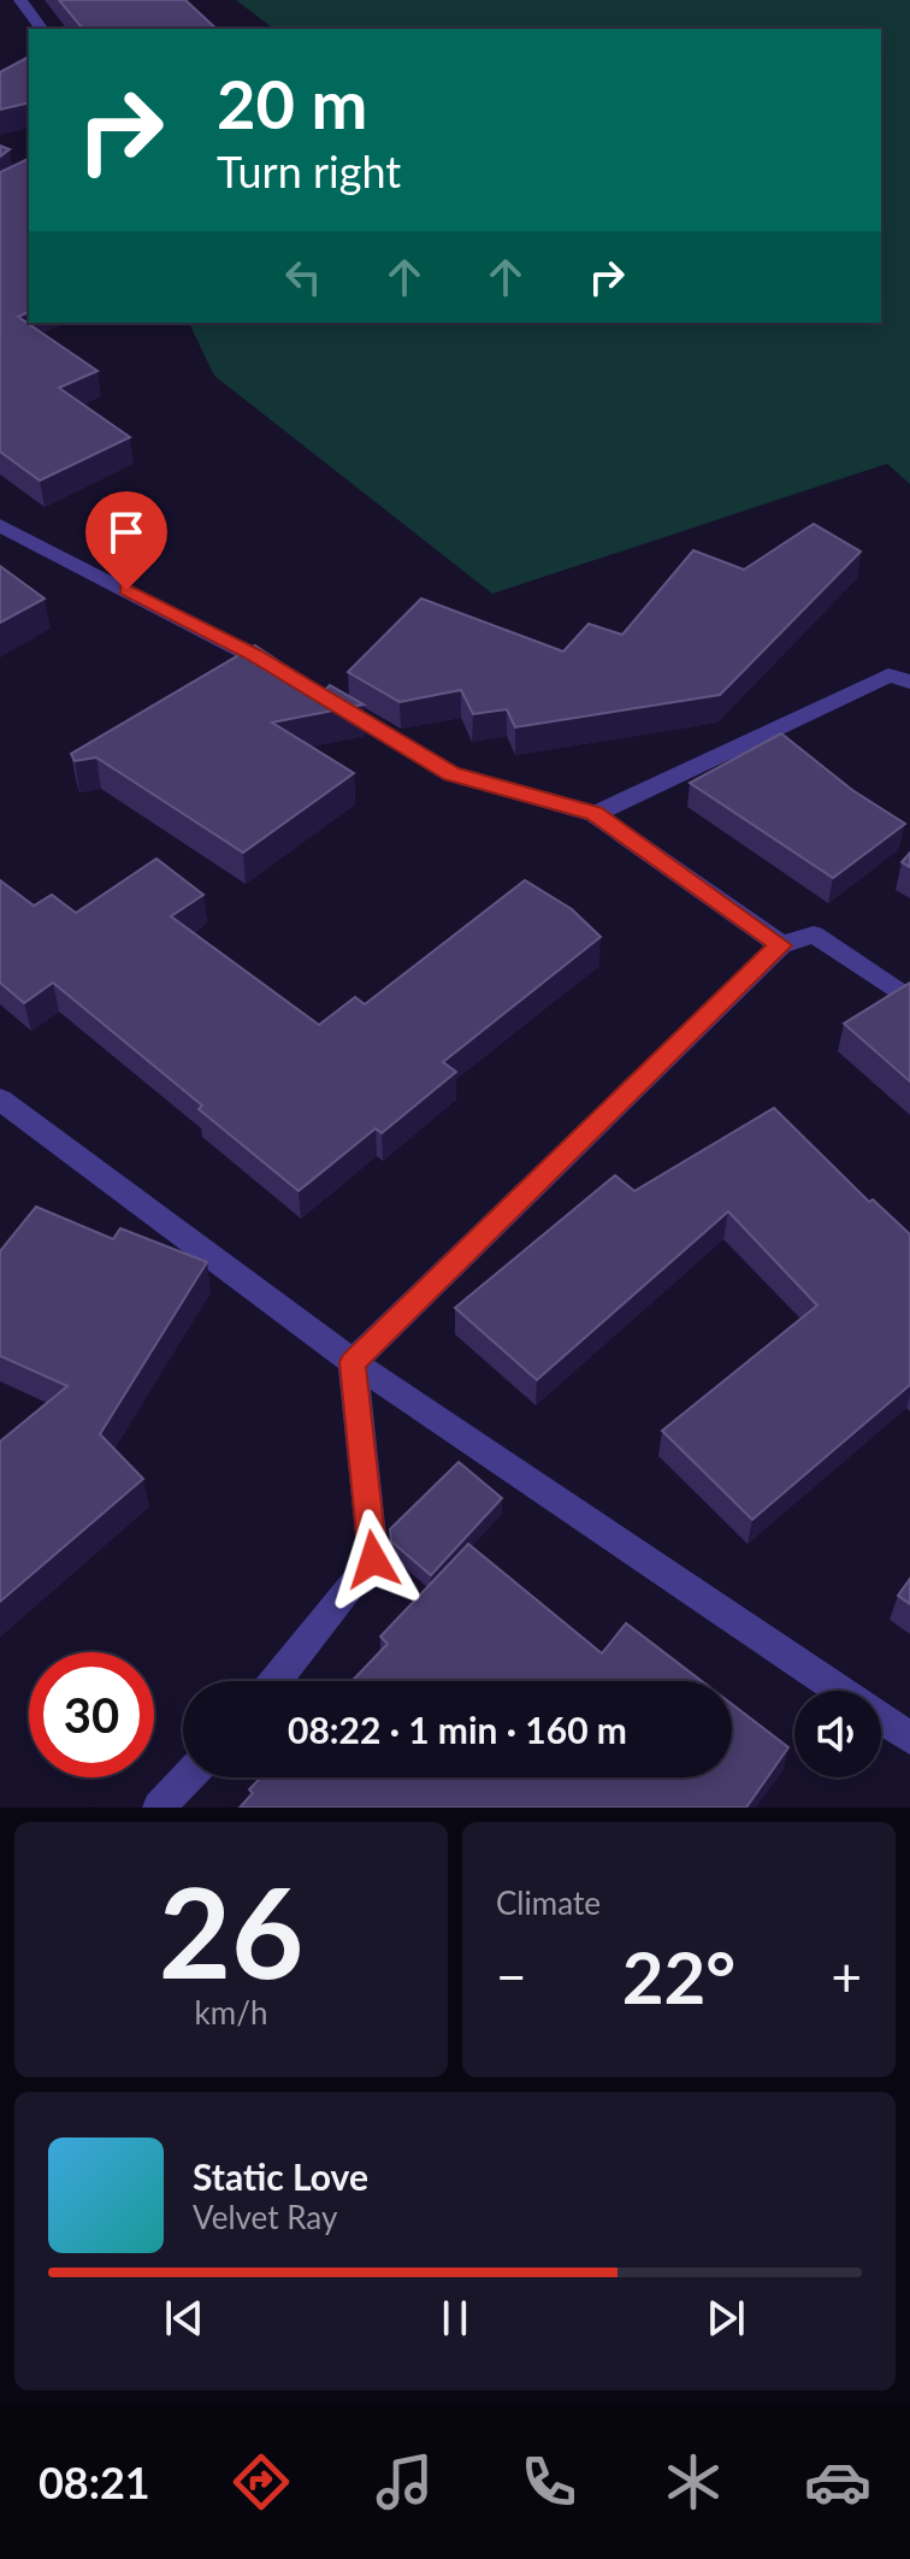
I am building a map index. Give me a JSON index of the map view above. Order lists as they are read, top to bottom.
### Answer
{
  "page": {
    "turn": ["20 m", "Turn right"],
    "limit": "30",
    "trip": "08:22 · 1 min · 160 m",
    "tile": [
      ["26", "km/h"],
      "Climate"
    ],
    "heat": ["−", "22°", "+"],
    "song": ["Static Love", "Velvet Ray"],
    "tabs": "08:21"
  }
}
